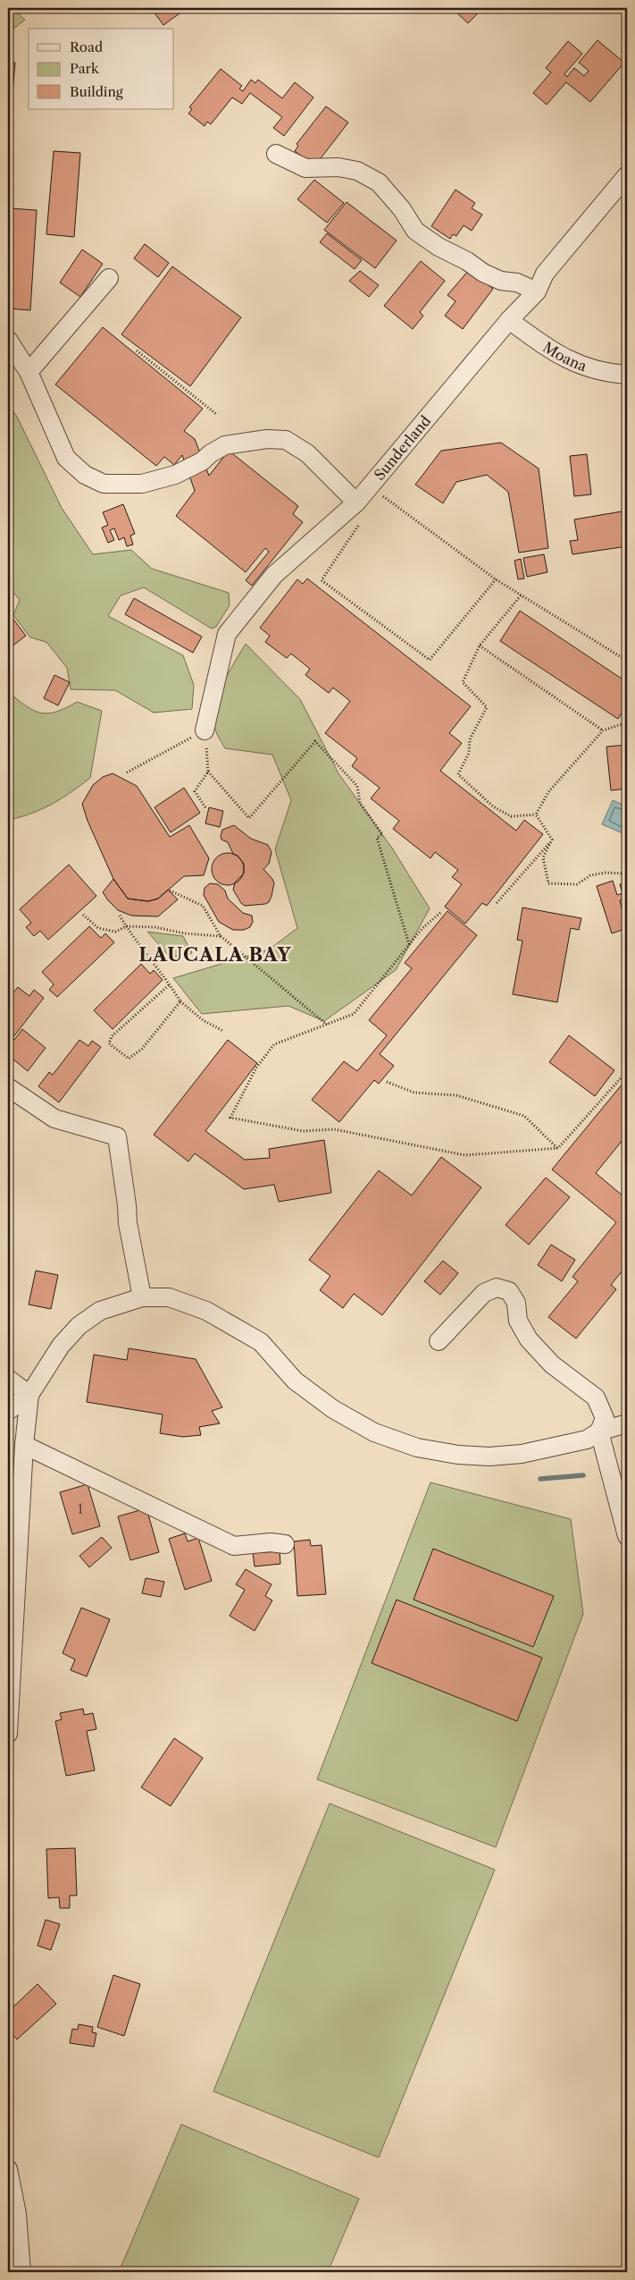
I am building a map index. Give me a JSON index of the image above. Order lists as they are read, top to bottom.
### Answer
{
  "streets": {
    "street": ["Moana", "Sunderland"]
  },
  "crossings": [
    ["Moana", "Sunderland"]
  ],
  "districts": ["LAUCALA BAY"],
  "house_numbers": ["1"],
  "legend": ["Road", "Park", "Building"]
}
